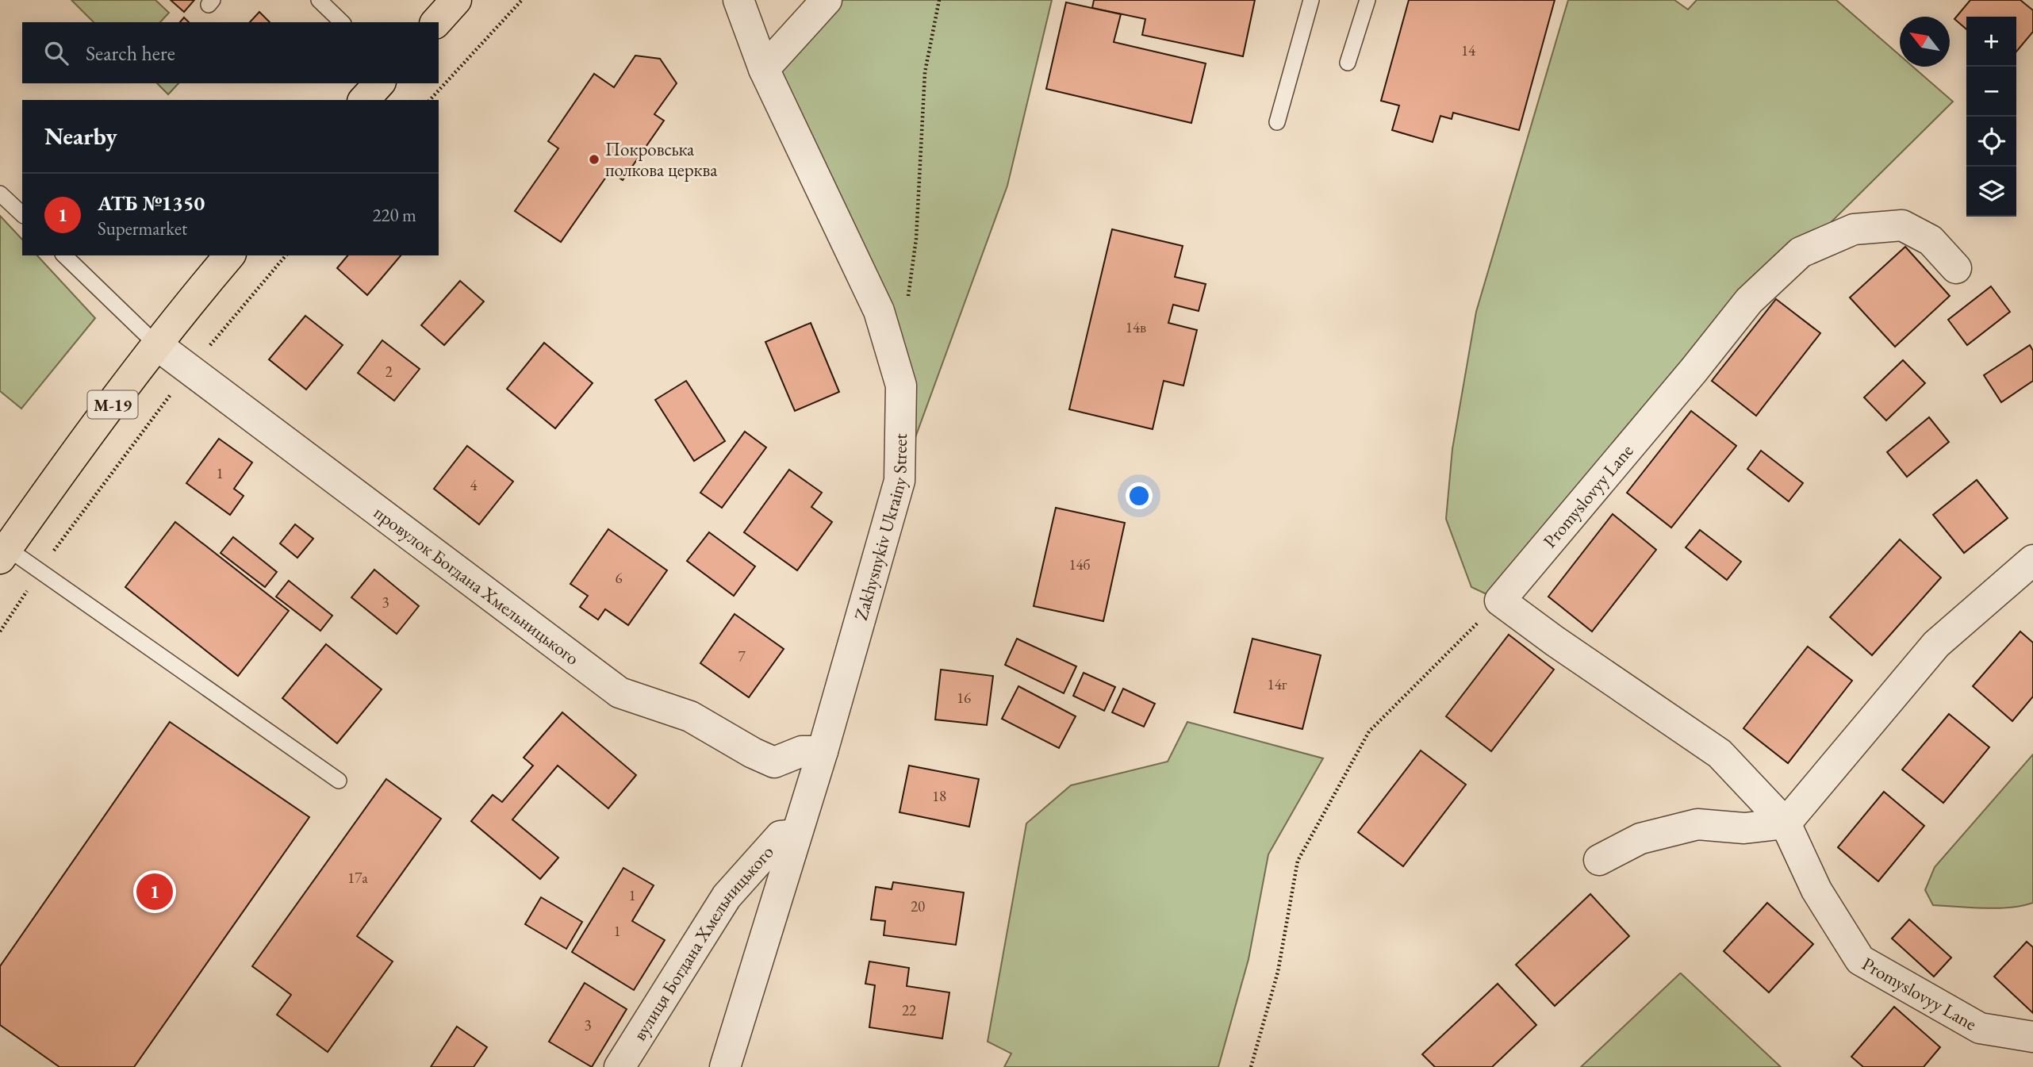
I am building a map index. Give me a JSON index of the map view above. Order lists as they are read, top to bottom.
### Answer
{
  "streets": {
    "highway": ["М-19"],
    "street": [
      "Promyslovyy Lane",
      "Zakhysnykiv Ukrainy Street",
      "провулок Богдана Хмельницького",
      "вулиця Богдана Хмельницького"
    ]
  },
  "crossings": [
    ["М-19", "провулок Богдана Хмельницького"],
    ["Zakhysnykiv Ukrainy Street", "провулок Богдана Хмельницького"],
    ["Zakhysnykiv Ukrainy Street", "вулиця Богдана Хмельницького"]
  ],
  "places": ["Покровська полкова церква"],
  "house_numbers": [
    "14",
    "14в",
    "2",
    "1",
    "4",
    "14б",
    "6",
    "3",
    "7",
    "14г",
    "16",
    "18",
    "17а",
    "1",
    "20",
    "1",
    "22",
    "3"
  ],
  "north": "top left",
  "page": {
    "map_buttons": ["+", "−"],
    "search": "Search here",
    "heading": "Nearby",
    "list": [
      {
        "mark": "1",
        "name": "АТБ №1350",
        "note": "Supermarket",
        "value": "220 m"
      }
    ],
    "pins": "1"
  }
}
